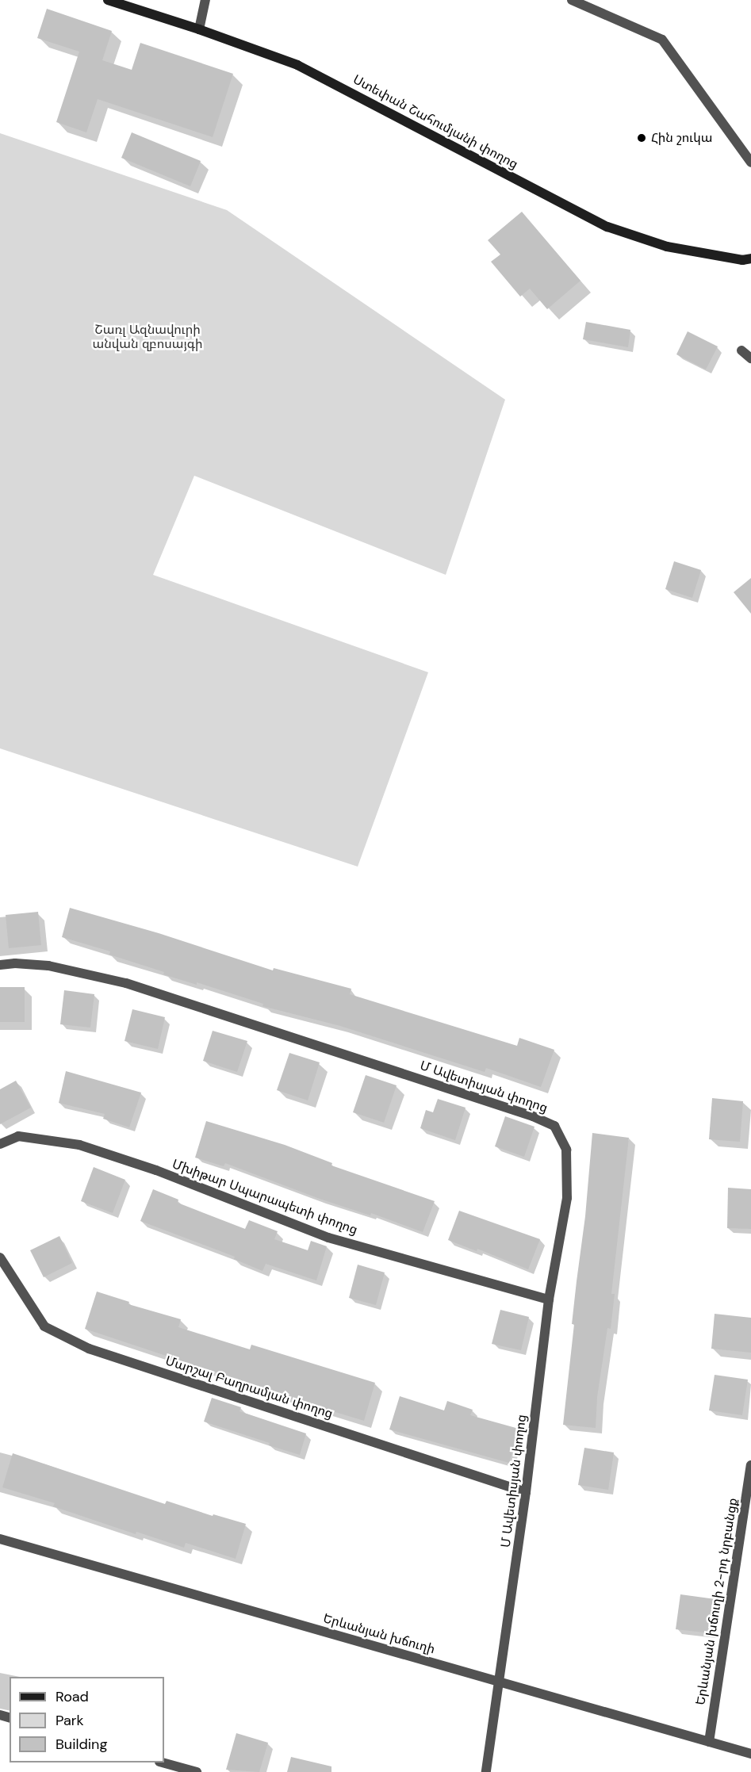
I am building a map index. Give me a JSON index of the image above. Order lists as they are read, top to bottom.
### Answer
{
  "streets": {
    "main road": ["Ստեփան Շահումյանի փողոց"],
    "street": [
      "Մ Ավետիսյան փողոց",
      "Մխիթար Սպարապետի փողոց",
      "Մարշալ Բաղրամյան փողոց",
      "Երևանյան խճուղի 2-րդ նրբանցք",
      "Երևանյան խճուղի"
    ]
  },
  "crossings": [
    ["Մ Ավետիսյան փողոց", "Մխիթար Սպարապետի փողոց"],
    ["Մ Ավետիսյան փողոց", "Մարշալ Բաղրամյան փողոց"],
    ["Մ Ավետիսյան փողոց", "Երևանյան խճուղի"],
    ["Երևանյան խճուղի 2-րդ նրբանցք", "Երևանյան խճուղի"]
  ],
  "parks": ["Շառլ Ազնավուրի անվան զբոսայգի"],
  "places": ["Հին շուկա"],
  "legend": ["Road", "Park", "Building"]
}
